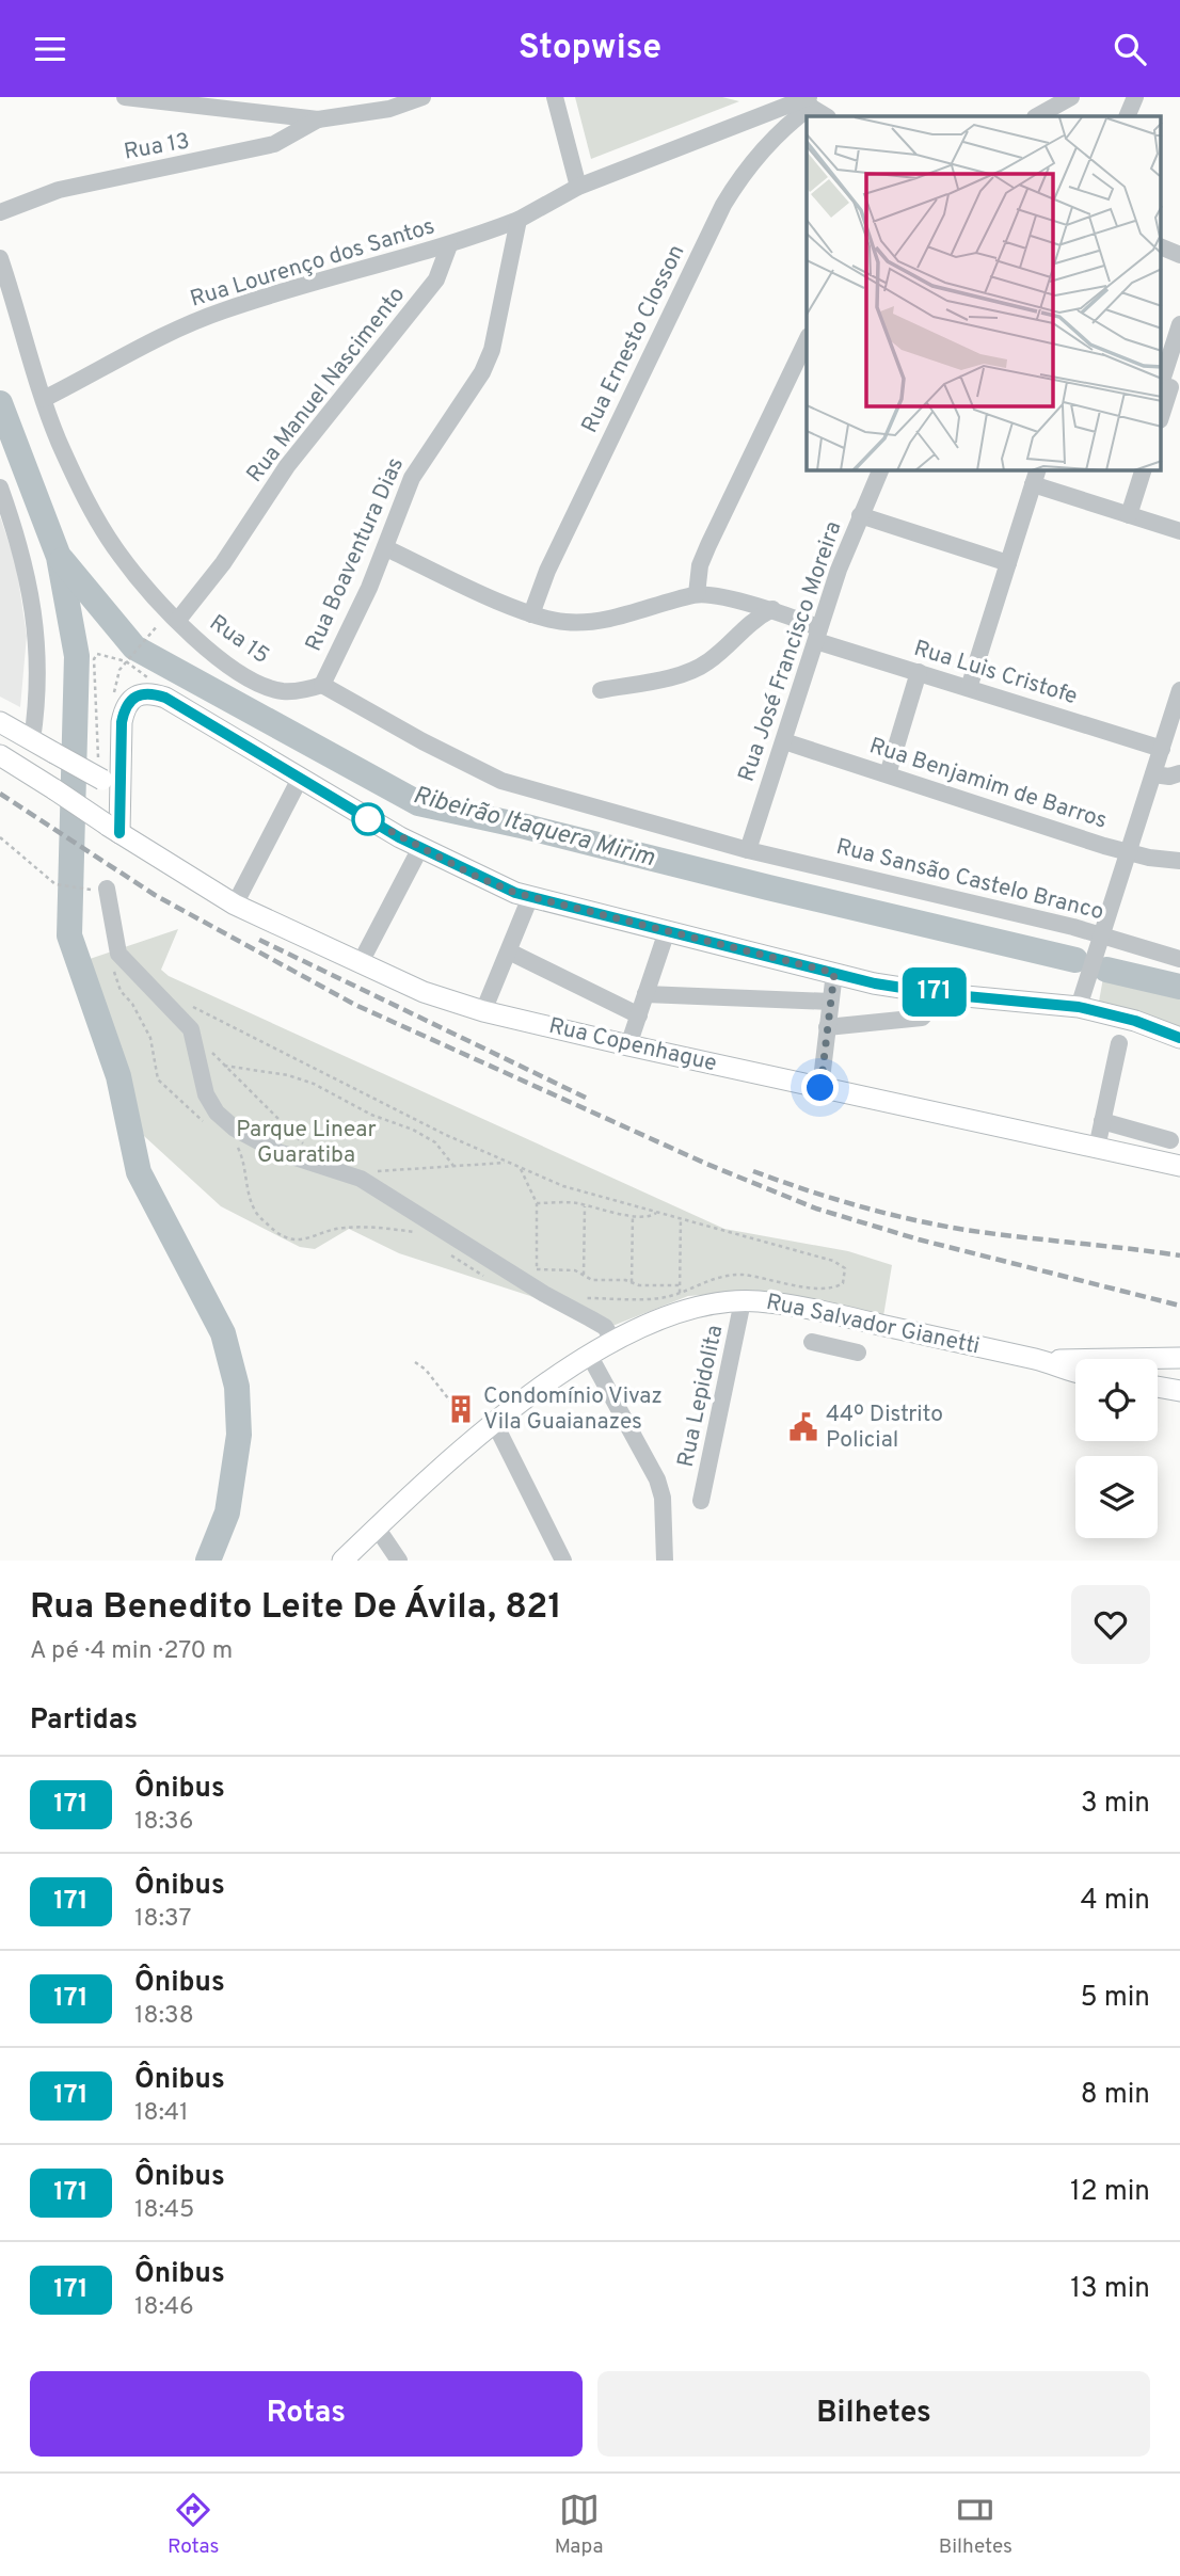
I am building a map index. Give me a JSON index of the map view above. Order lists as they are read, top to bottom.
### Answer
{
  "streets": {
    "main road": ["Rua Copenhague", "Rua Salvador Gianetti"],
    "street": [
      "Rua 13",
      "Rua Lourenço dos Santos",
      "Rua Ernesto Closson",
      "Rua Manuel Nascimento",
      "Rua Boaventura Dias",
      "Rua 15",
      "Rua José Francisco Moreira",
      "Rua Luis Cristofe",
      "Rua Benjamim de Barros",
      "Rua Sansão Castelo Branco",
      "Rua Lepidolita"
    ]
  },
  "crossings": [
    ["Rua Lourenço dos Santos", "Rua Manuel Nascimento"],
    ["Rua Lourenço dos Santos", "Rua Boaventura Dias"],
    ["Rua Lourenço dos Santos", "Rua 15"],
    ["Rua Manuel Nascimento", "Rua 15"],
    ["Rua Boaventura Dias", "Rua 15"],
    ["Rua Boaventura Dias", "Rua Sansão Castelo Branco"],
    ["Rua 15", "Rua Sansão Castelo Branco"],
    ["Rua José Francisco Moreira", "Rua Luis Cristofe"],
    ["Rua José Francisco Moreira", "Rua Benjamim de Barros"],
    ["Rua José Francisco Moreira", "Rua Sansão Castelo Branco"],
    ["Rua Salvador Gianetti", "Rua Lepidolita"]
  ],
  "water": ["Ribeirão Itaquera Mirim"],
  "parks": ["Parque Linear Guaratiba"],
  "places": {
    "building": ["Condomínio Vivaz Vila Guaianazes"],
    "public building": ["44º Distrito Policial"]
  },
  "lines": ["bus line 171"],
  "page": {
    "header": "Stopwise",
    "on_map": "171",
    "heading": [
      ["Rua Benedito Leite De Ávila, 821", "A pé · 4 min · 270 m"],
      "Partidas"
    ],
    "list": [
      {
        "mark": "171",
        "name": "Ônibus",
        "note": "18:36",
        "value": "3 min"
      },
      {
        "mark": "171",
        "name": "Ônibus",
        "note": "18:37",
        "value": "4 min"
      },
      {
        "mark": "171",
        "name": "Ônibus",
        "note": "18:38",
        "value": "5 min"
      },
      {
        "mark": "171",
        "name": "Ônibus",
        "note": "18:41",
        "value": "8 min"
      },
      {
        "mark": "171",
        "name": "Ônibus",
        "note": "18:45",
        "value": "12 min"
      },
      {
        "mark": "171",
        "name": "Ônibus",
        "note": "18:46",
        "value": "13 min"
      }
    ],
    "buttons": ["Rotas", "Bilhetes"],
    "tabs": ["Rotas", "Mapa", "Bilhetes"]
  }
}
